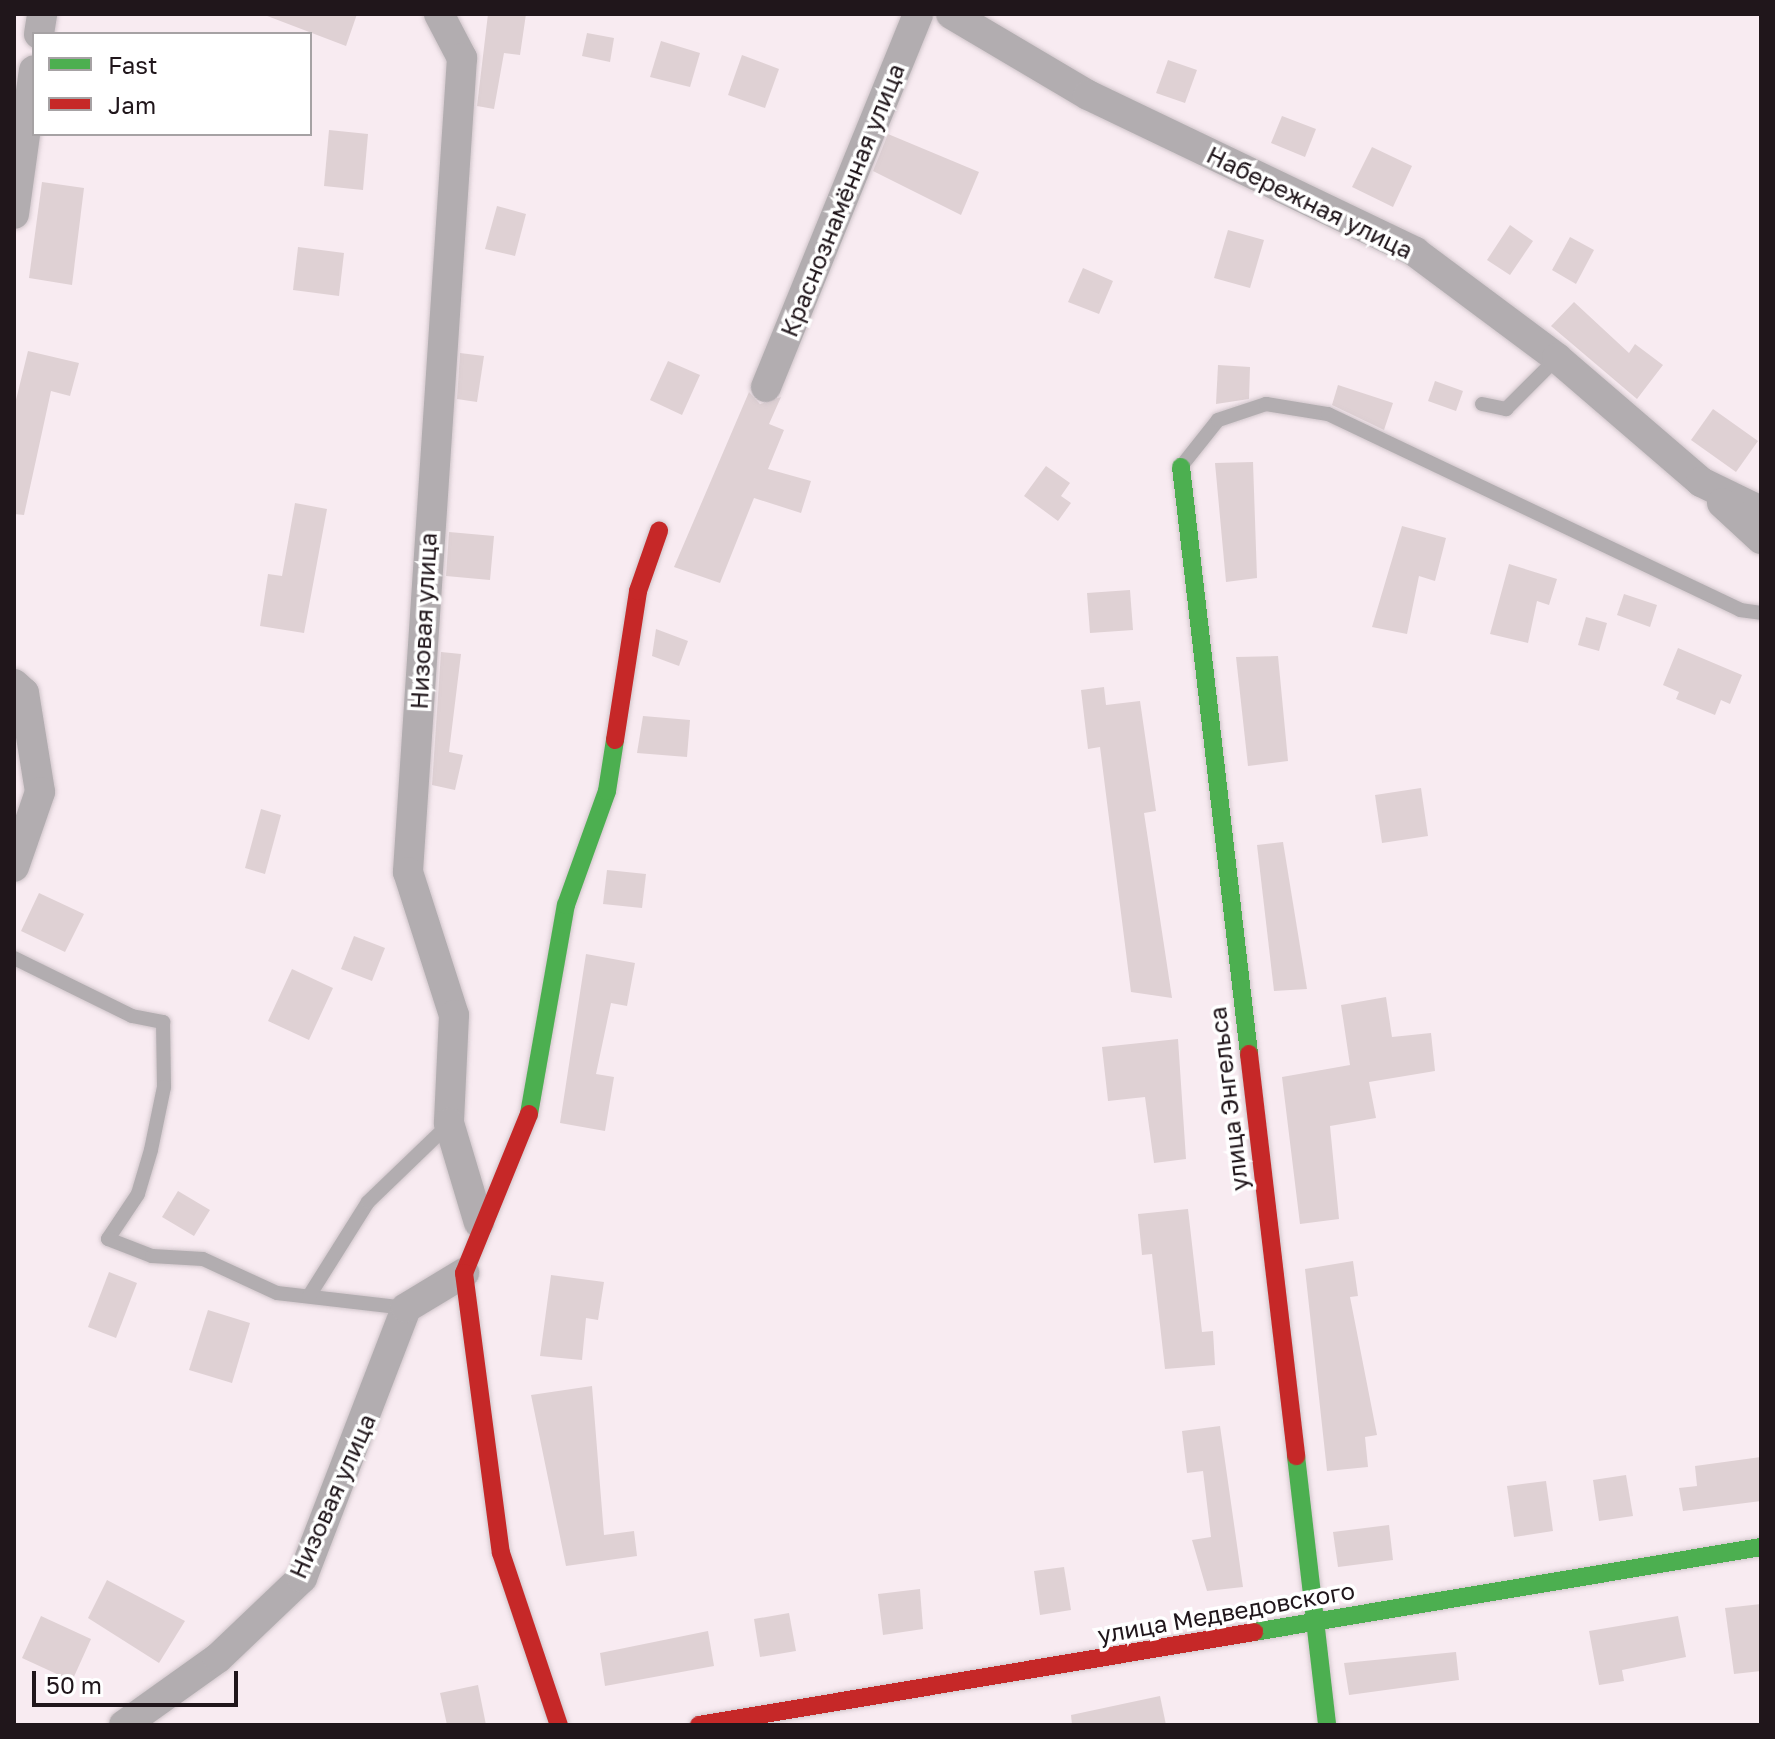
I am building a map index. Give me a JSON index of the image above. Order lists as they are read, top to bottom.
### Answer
{
  "streets": {
    "street": [
      "Краснознамённая улица",
      "Набережная улица",
      "Низовая улица",
      "улица Энгельса",
      "улица Медведовского"
    ]
  },
  "crossings": [
    ["улица Энгельса", "улица Медведовского"]
  ],
  "legend": ["Fast", "Jam"],
  "scale_bar": "50 m"
}
